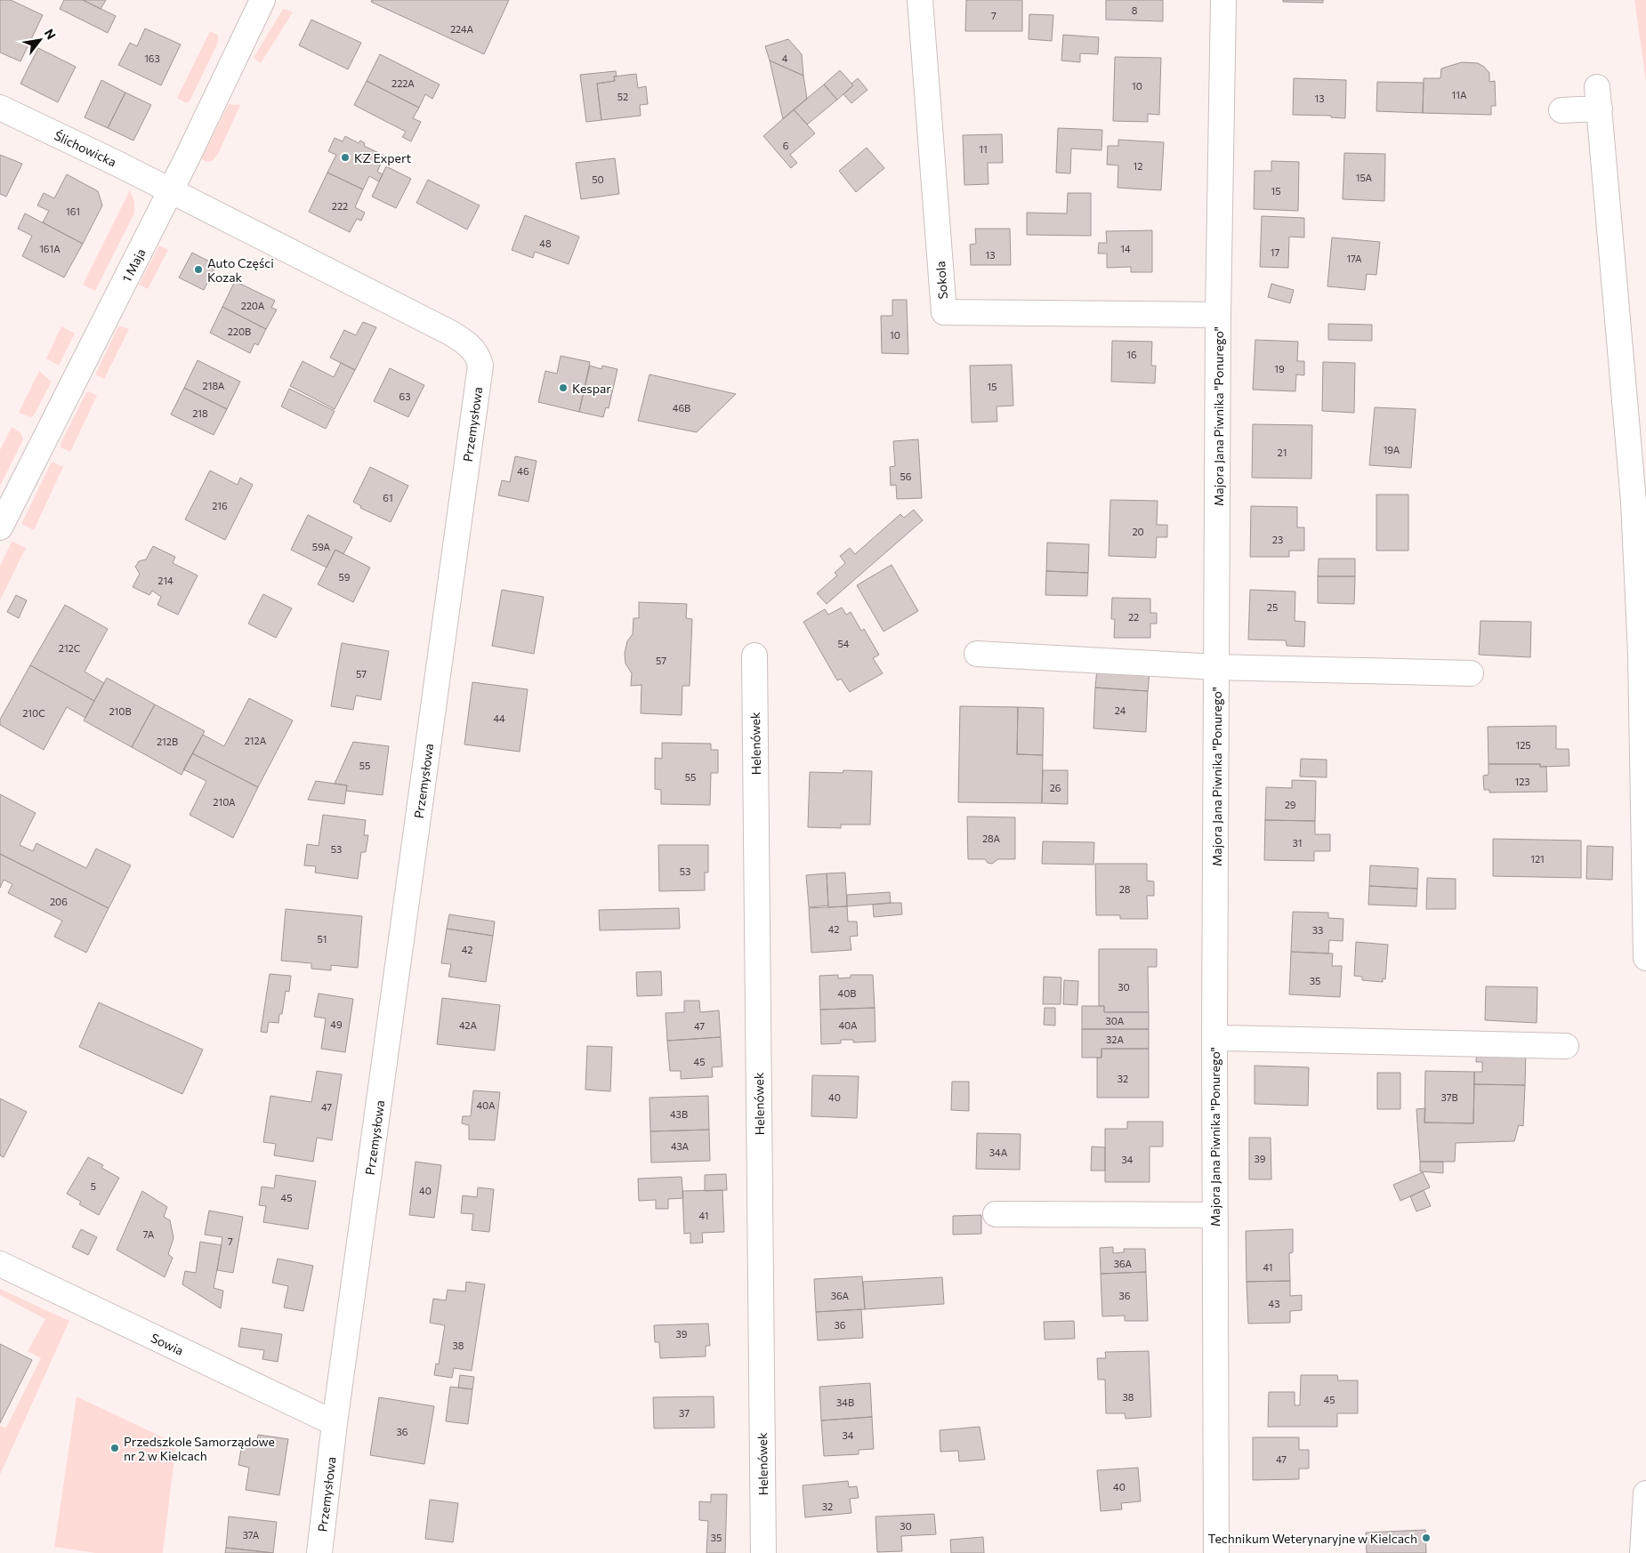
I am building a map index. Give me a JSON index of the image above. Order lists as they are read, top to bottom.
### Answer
{
  "streets": {
    "street": [
      "Ślichowicka",
      "1 Maja",
      "Sokola",
      "Majora Jana Piwnika \"Ponurego\"",
      "Przemysłowa",
      "Helenówek",
      "Sowia"
    ]
  },
  "crossings": [
    ["Ślichowicka", "1 Maja"],
    ["Ślichowicka", "Przemysłowa"],
    ["1 Maja", "Przemysłowa"],
    ["Sokola", "Majora Jana Piwnika \"Ponurego\""],
    ["Przemysłowa", "Sowia"]
  ],
  "places": [
    "KZ Expert",
    "Auto Części Kozak",
    "Kespar",
    "Przedszkole Samorządowe nr 2 w Kielcach",
    "Technikum Weterynaryjne w Kielcach"
  ],
  "house_numbers": [
    "8",
    "7",
    "224A",
    "163",
    "4",
    "222A",
    "10",
    "11A",
    "52",
    "13",
    "6",
    "11",
    "12",
    "15A",
    "50",
    "15",
    "222",
    "161",
    "48",
    "161A",
    "14",
    "17",
    "13",
    "17A",
    "220A",
    "220B",
    "10",
    "16",
    "19",
    "218A",
    "15",
    "63",
    "46B",
    "218",
    "19A",
    "21",
    "46",
    "56",
    "61",
    "216",
    "20",
    "23",
    "59A",
    "59",
    "214",
    "25",
    "22",
    "54",
    "212C",
    "57",
    "57",
    "24",
    "210B",
    "210C",
    "44",
    "212A",
    "212B",
    "125",
    "55",
    "55",
    "123",
    "26",
    "210A",
    "29",
    "28A",
    "31",
    "53",
    "121",
    "53",
    "28",
    "206",
    "42",
    "33",
    "51",
    "42",
    "35",
    "30",
    "40B",
    "30A",
    "49",
    "42A",
    "40A",
    "47",
    "32A",
    "45",
    "32",
    "40",
    "37B",
    "40A",
    "47",
    "43B",
    "43A",
    "34A",
    "39",
    "34",
    "5",
    "40",
    "45",
    "41",
    "7A",
    "7",
    "36A",
    "41",
    "36A",
    "36",
    "43",
    "36",
    "39",
    "38",
    "38",
    "45",
    "34B",
    "37",
    "36",
    "34",
    "47",
    "40",
    "32",
    "30",
    "37A",
    "35"
  ],
  "north": "top right"
}
